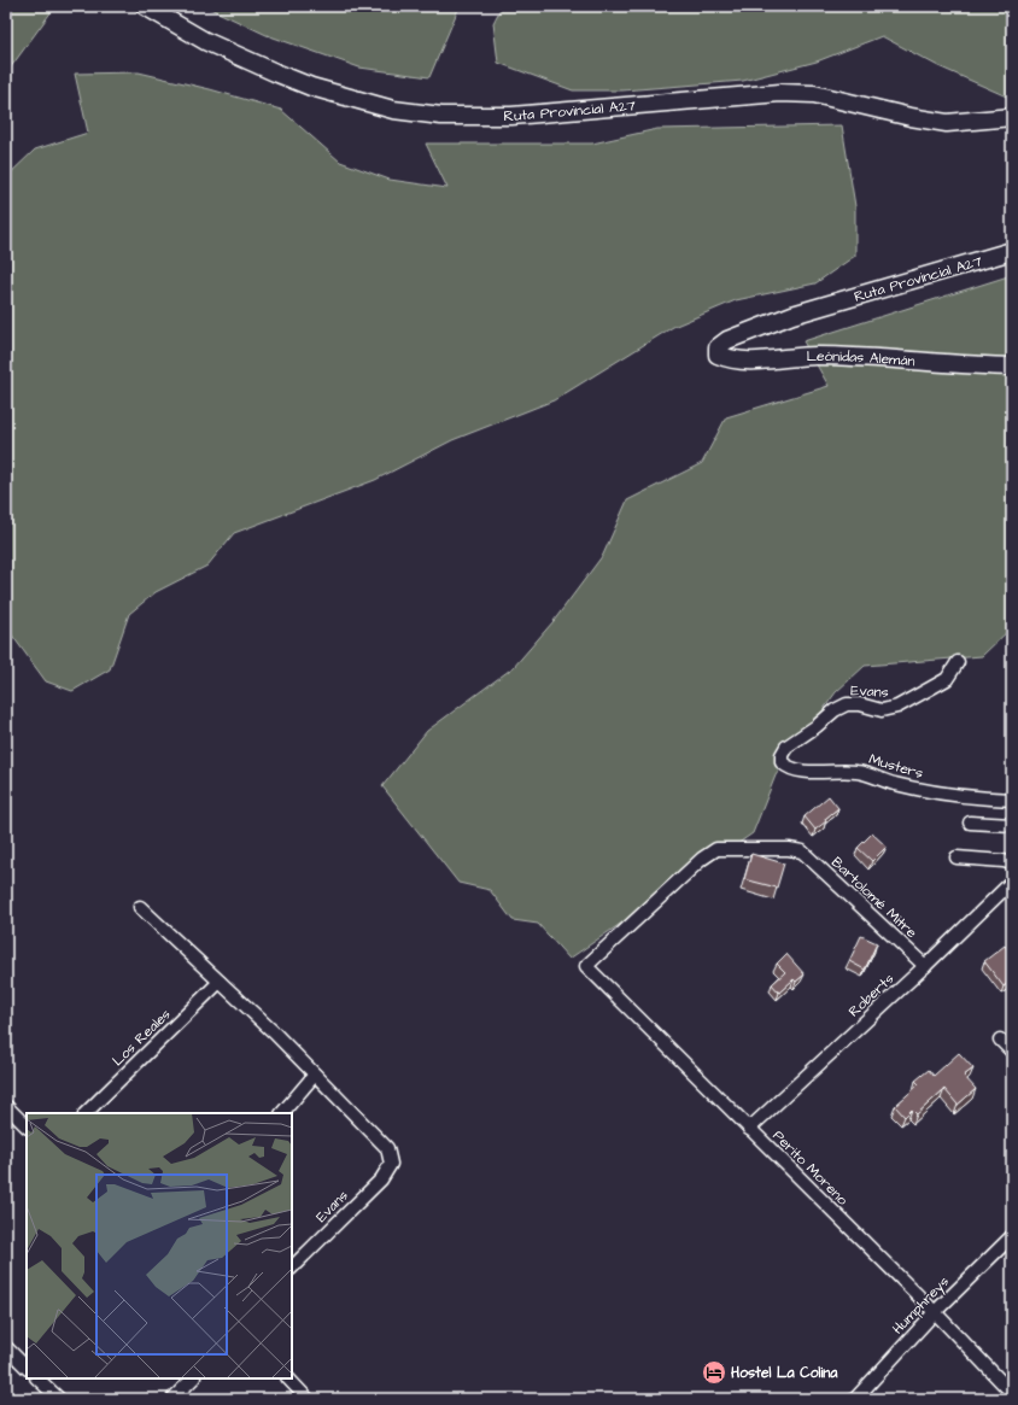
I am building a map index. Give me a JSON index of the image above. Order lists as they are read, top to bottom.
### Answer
{
  "streets": {
    "street": [
      "Ruta Provincial A27",
      "Leónidas Alemán",
      "Evans",
      "Musters",
      "Bartolomé Mitre",
      "Roberts",
      "Los Reales",
      "Perito Moreno",
      "Humphreys"
    ]
  },
  "crossings": [
    ["Ruta Provincial A27", "Leónidas Alemán"],
    ["Evans", "Musters"],
    ["Bartolomé Mitre", "Roberts"],
    ["Bartolomé Mitre", "Perito Moreno"],
    ["Roberts", "Perito Moreno"],
    ["Perito Moreno", "Humphreys"]
  ],
  "places": {
    "hotel": ["Hostel La Colina"]
  }
}
